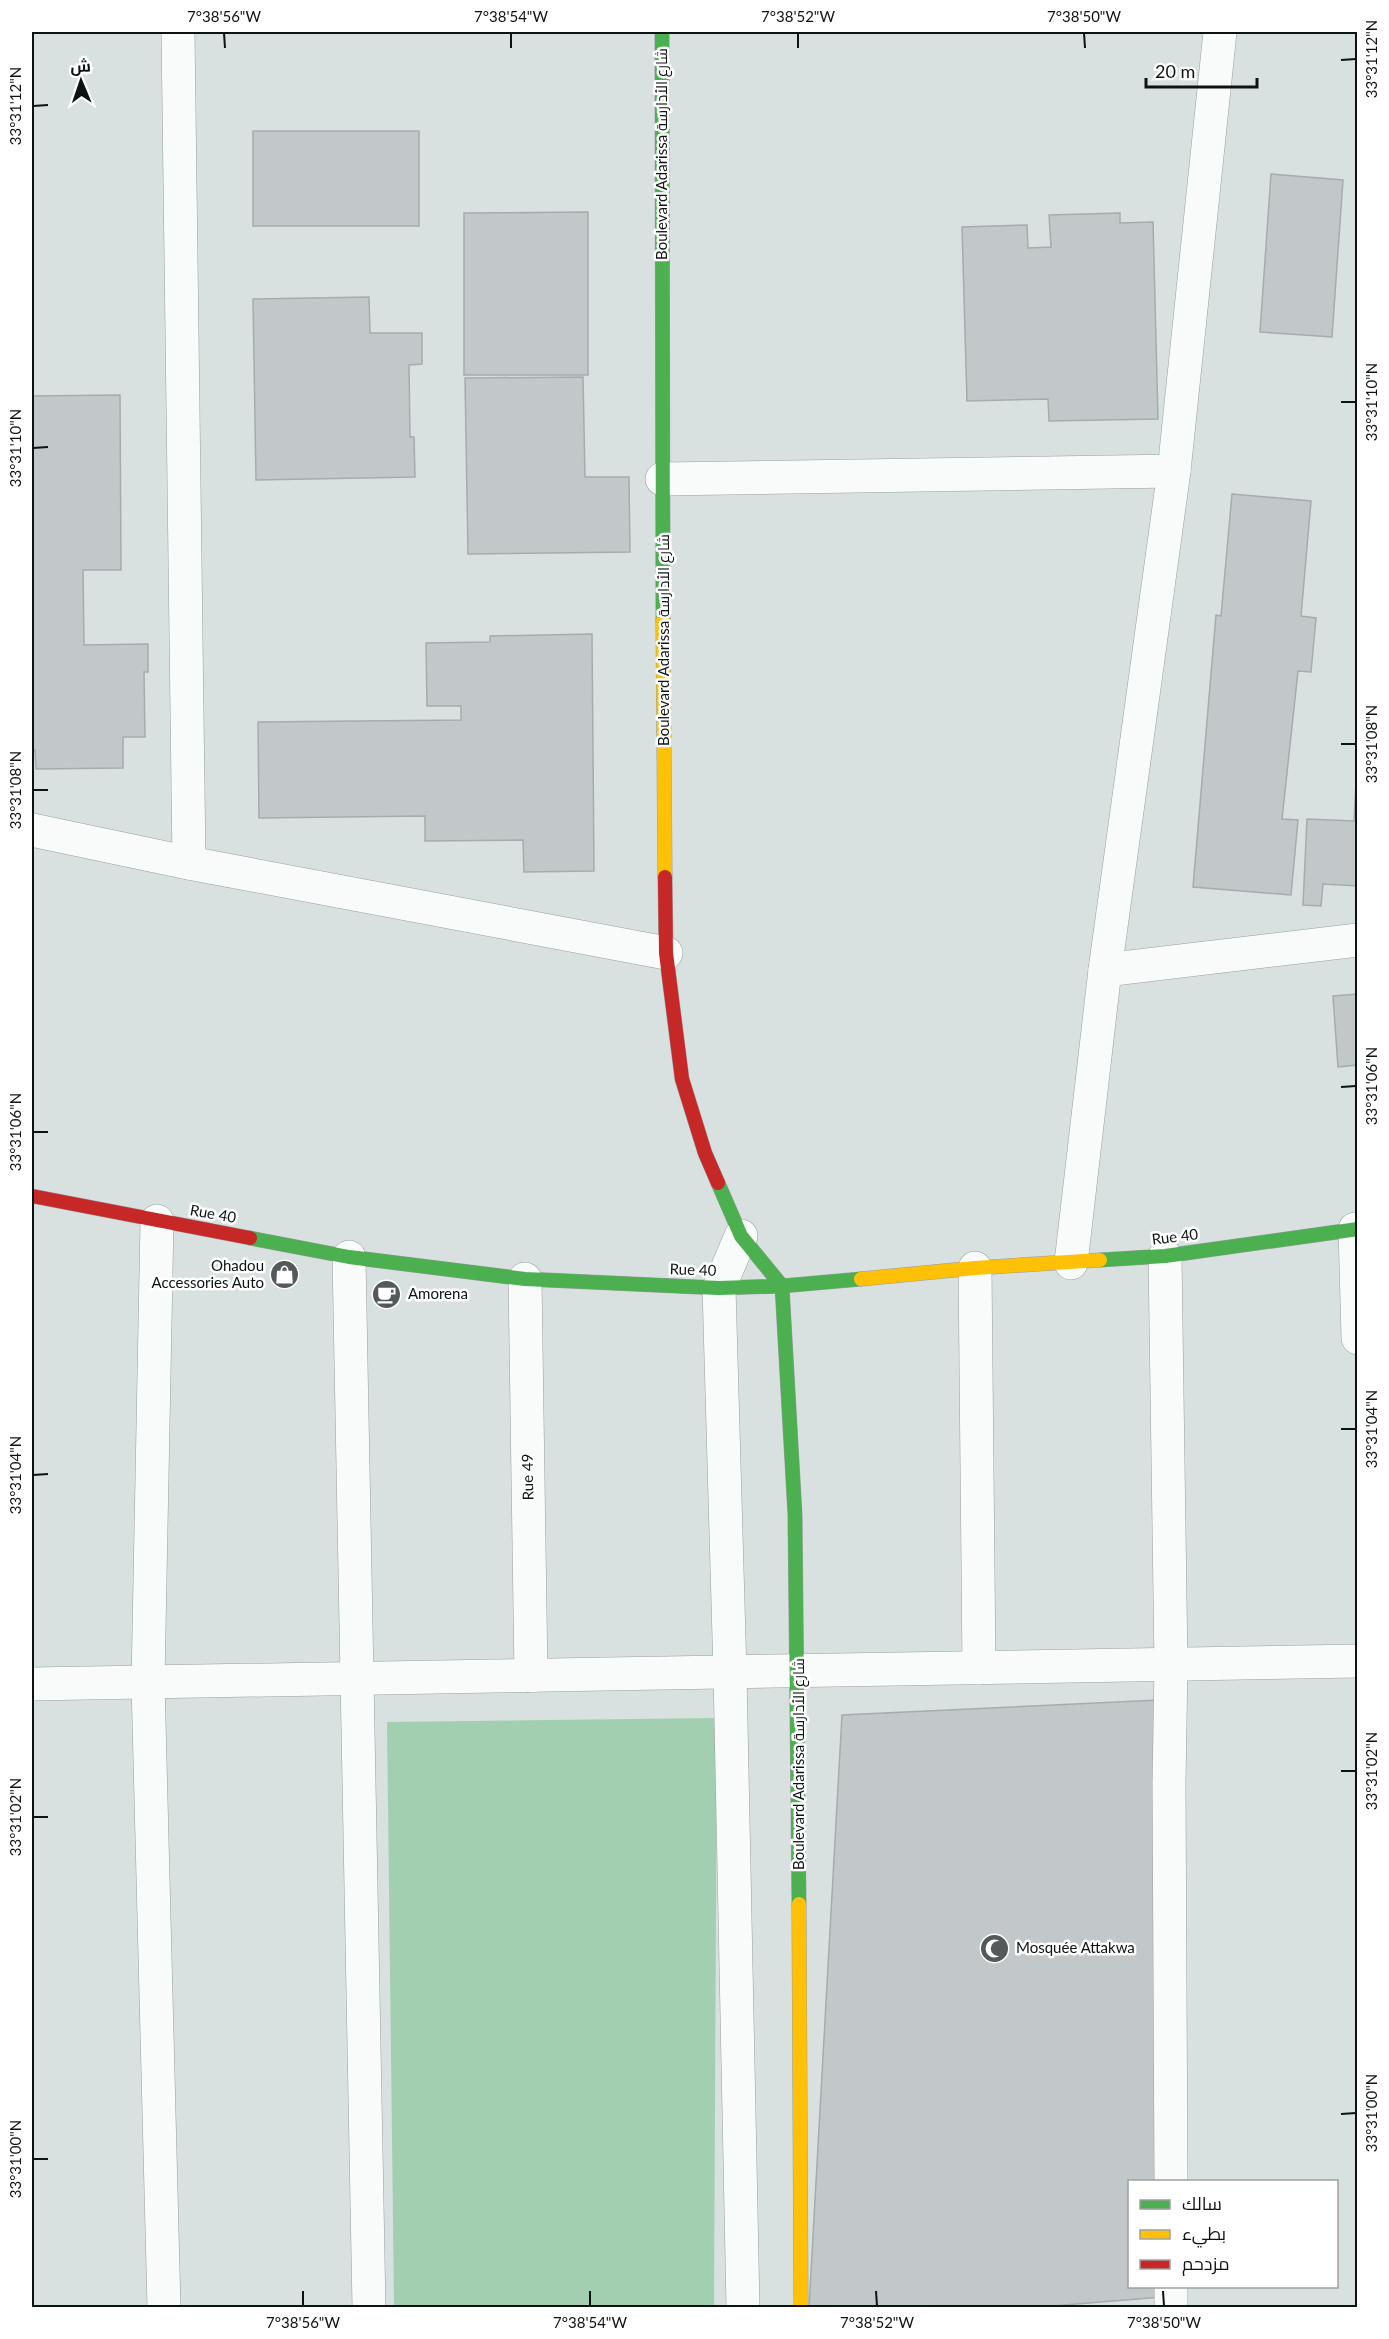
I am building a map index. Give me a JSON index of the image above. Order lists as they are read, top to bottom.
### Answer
{
  "streets": {
    "street": ["Boulevard Adarissa شارع الأدارسة", "Rue 40", "Rue 49"]
  },
  "crossings": [
    ["Boulevard Adarissa شارع الأدارسة", "Rue 40"],
    ["Rue 40", "Rue 49"]
  ],
  "places": {
    "shop": ["Ohadou Accessories Auto"],
    "cafe": ["Amorena"],
    "mosque": ["Mosquée Attakwa"]
  },
  "legend": ["سالك", "بطيء", "مزدحم"],
  "scale_bar": "20 m",
  "north": "top",
  "coordinates": [
    "7°38'56\"W",
    "7°38'54\"W",
    "7°38'52\"W",
    "7°38'50\"W",
    "33°31'12\"N",
    "33°31'10\"N",
    "33°31'08\"N",
    "33°31'06\"N",
    "33°31'04\"N",
    "33°31'02\"N",
    "33°31'00\"N"
  ]
}
